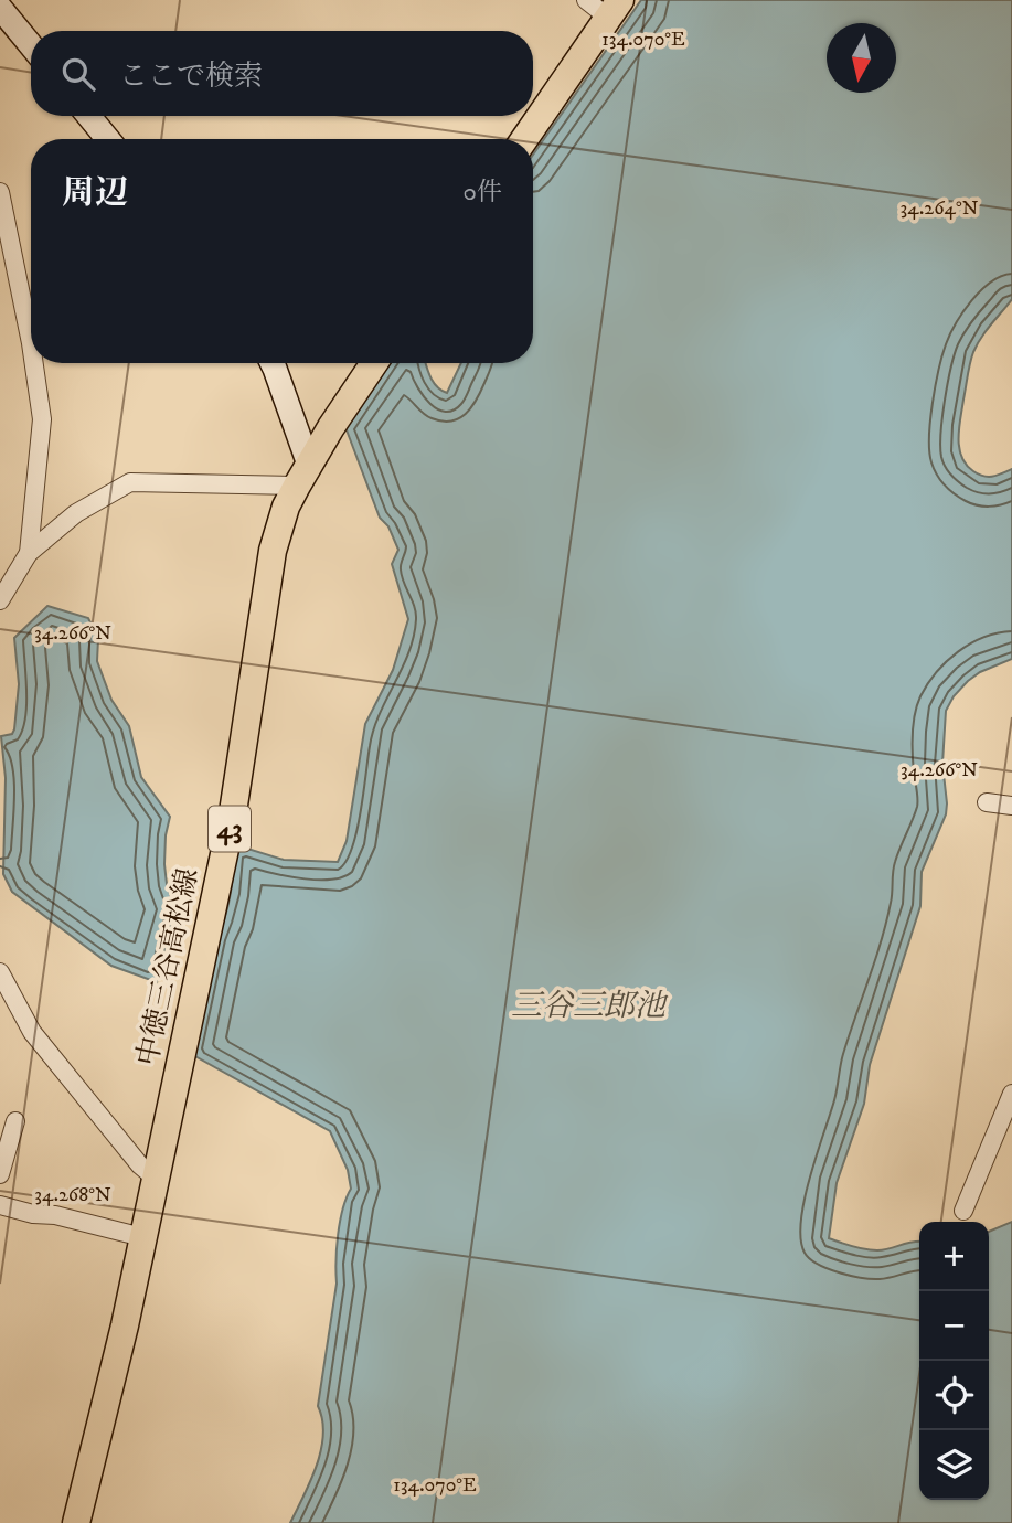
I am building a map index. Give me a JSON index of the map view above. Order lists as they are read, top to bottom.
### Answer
{
  "streets": {
    "main road": ["43", "中徳三谷高松線"]
  },
  "water": ["三谷三郎池"],
  "north": "bottom",
  "page": {
    "search": "ここで検索",
    "heading": ["周辺", "0件"],
    "map_buttons": ["+", "−"]
  },
  "coordinates": [
    "134.070°E",
    "34.264°N",
    "34.266°N",
    "34.268°N"
  ]
}
